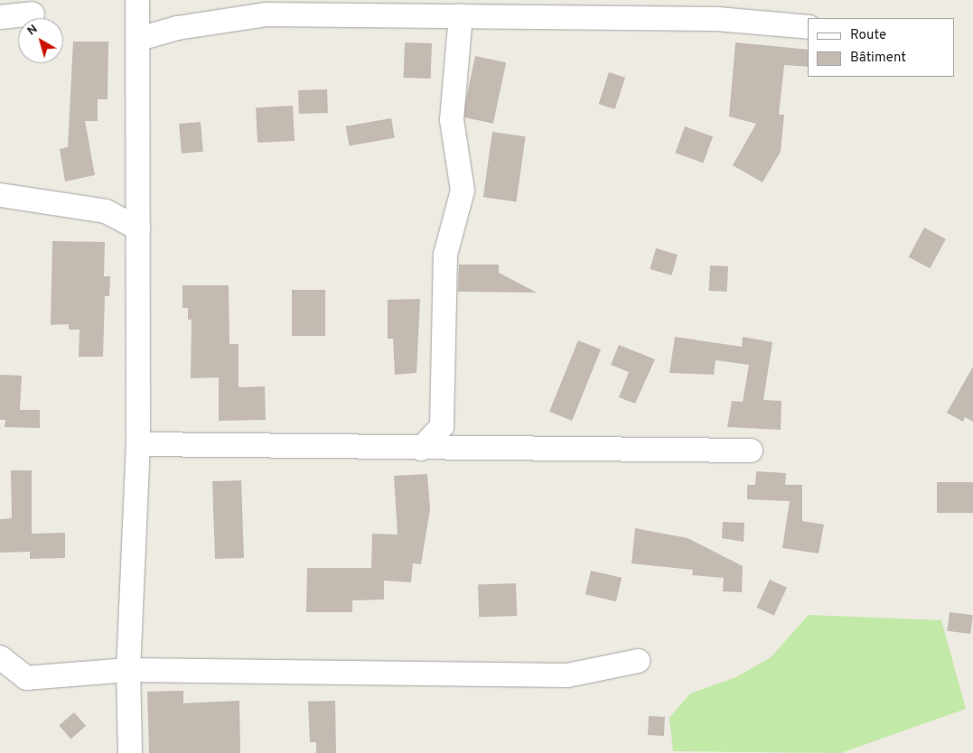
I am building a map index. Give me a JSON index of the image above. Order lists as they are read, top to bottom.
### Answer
{
  "legend": ["Route", "Bâtiment"],
  "north": "top left"
}
